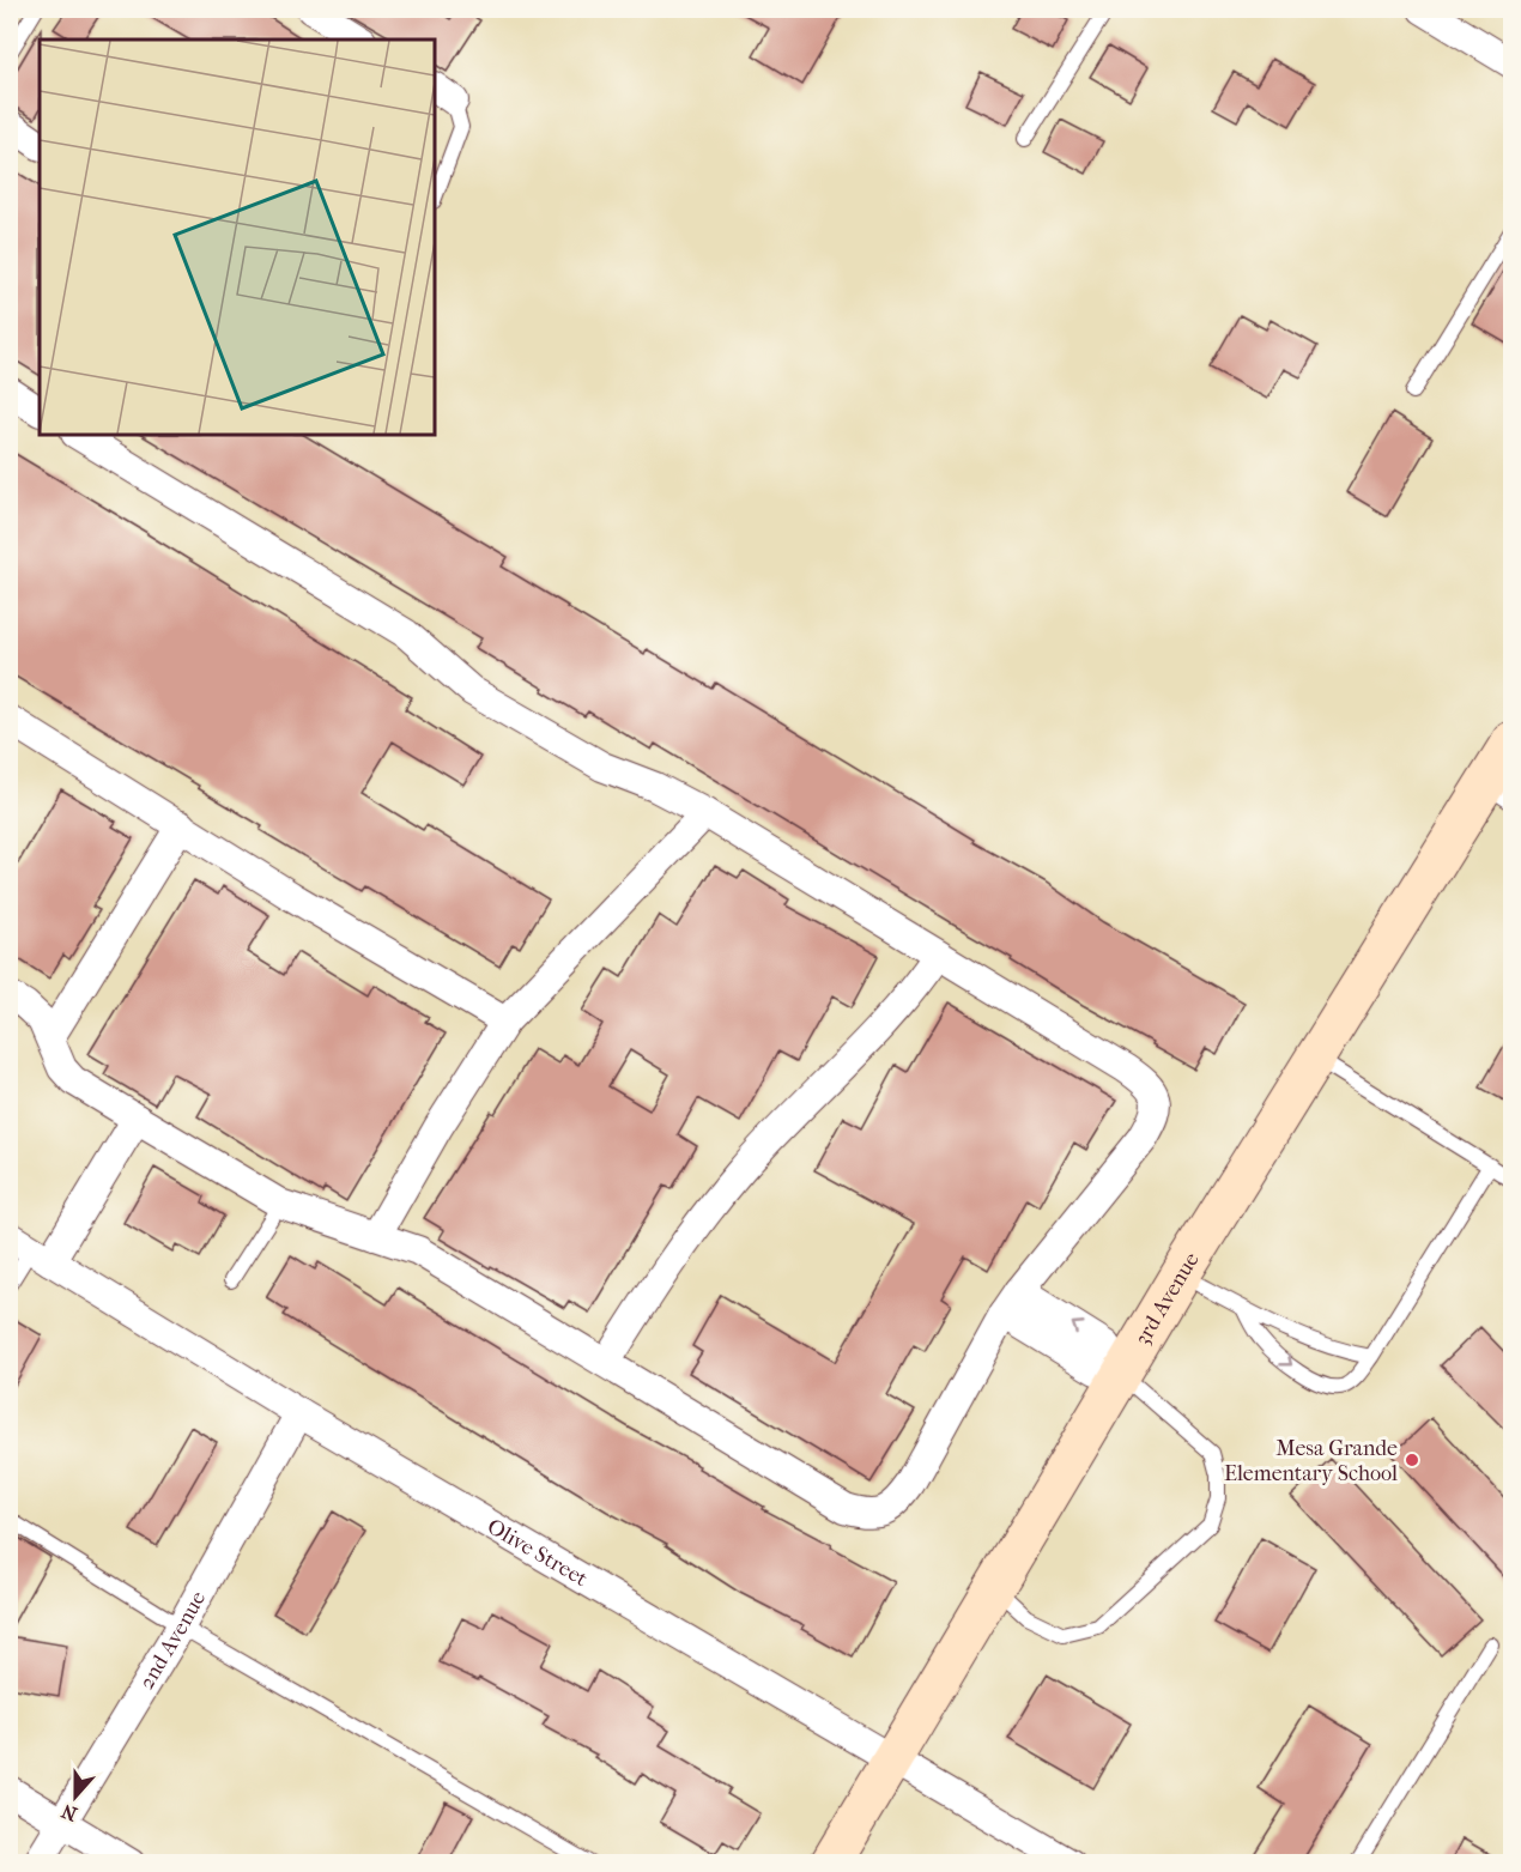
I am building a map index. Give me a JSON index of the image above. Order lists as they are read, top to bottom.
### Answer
{
  "streets": {
    "street": ["3rd Avenue", "Olive Street", "2nd Avenue"]
  },
  "crossings": [
    ["3rd Avenue", "Olive Street"],
    ["Olive Street", "2nd Avenue"]
  ],
  "places": ["Mesa Grande Elementary School"],
  "north": "bottom"
}
